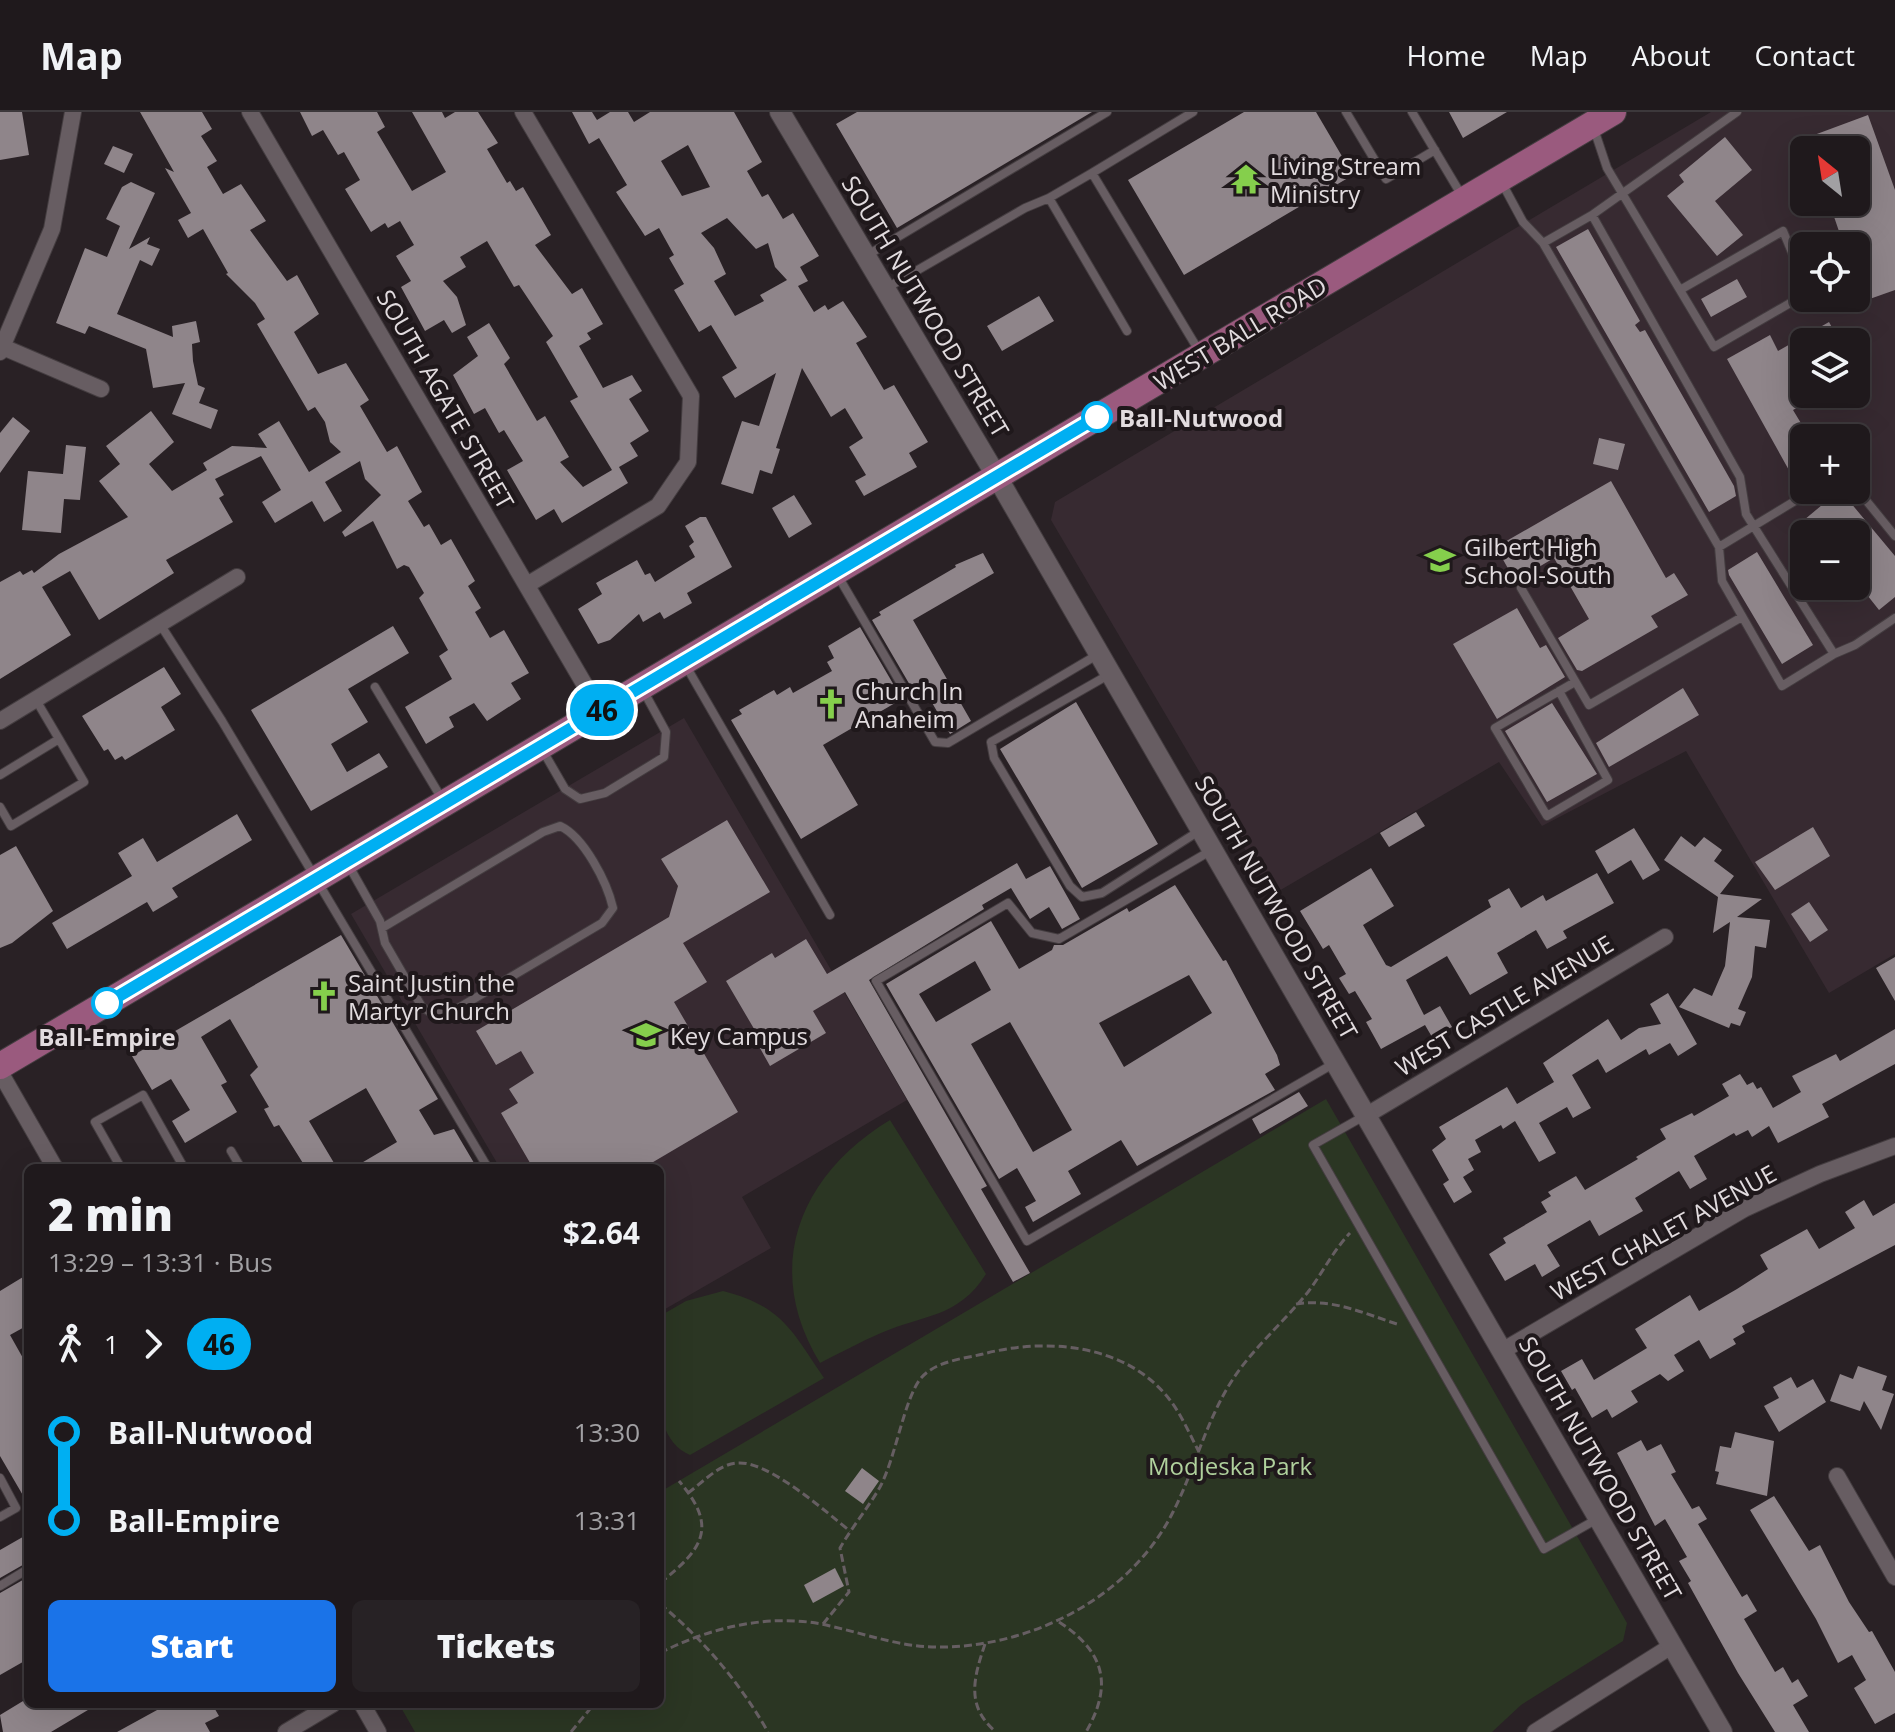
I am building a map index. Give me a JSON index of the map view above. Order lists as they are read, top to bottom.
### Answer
{
  "streets": {
    "main road": ["WEST BALL ROAD"],
    "street": [
      "SOUTH NUTWOOD STREET",
      "SOUTH AGATE STREET",
      "WEST CASTLE AVENUE",
      "WEST CHALET AVENUE"
    ]
  },
  "crossings": [
    ["SOUTH NUTWOOD STREET", "WEST BALL ROAD"],
    ["SOUTH NUTWOOD STREET", "WEST CASTLE AVENUE"],
    ["SOUTH NUTWOOD STREET", "WEST CHALET AVENUE"],
    ["WEST BALL ROAD", "SOUTH AGATE STREET"]
  ],
  "parks": ["Modjeska Park"],
  "places": {
    "temple": ["Living Stream Ministry"],
    "other": ["Ball-Nutwood", "Ball-Empire"],
    "school or university": ["Gilbert High School-South", "Key Campus"],
    "church": ["Church In Anaheim", "Saint Justin the Martyr Church"]
  },
  "lines": ["bus line 46"],
  "north": "top left",
  "page": {
    "header": "Map",
    "nav": [
      "Home",
      "Map",
      "About",
      "Contact"
    ],
    "on_map": "46",
    "map_buttons": ["+", "−"],
    "heading": ["2 min", "13:29 – 13:31 · Bus", "$2.64"],
    "legs": ["1", "46"],
    "list": [
      {
        "name": "Ball-Nutwood",
        "value": "13:30"
      },
      {
        "name": "Ball-Empire",
        "value": "13:31"
      }
    ],
    "buttons": ["Start", "Tickets"]
  }
}
